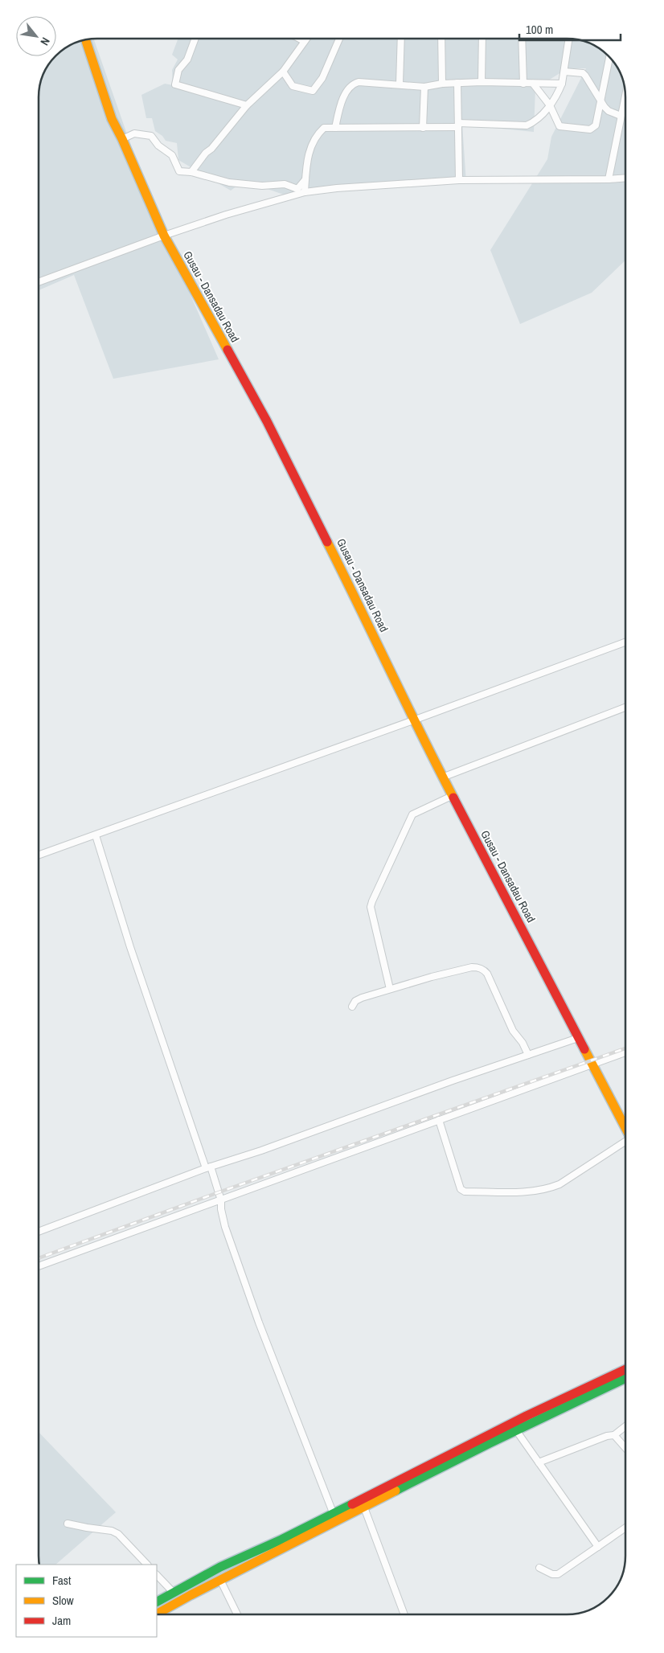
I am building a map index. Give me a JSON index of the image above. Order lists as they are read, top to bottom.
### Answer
{
  "streets": {
    "main road": ["Gusau - Dansadau Road"]
  },
  "legend": ["Fast", "Slow", "Jam"],
  "scale_bar": "100 m",
  "north": "bottom right"
}
